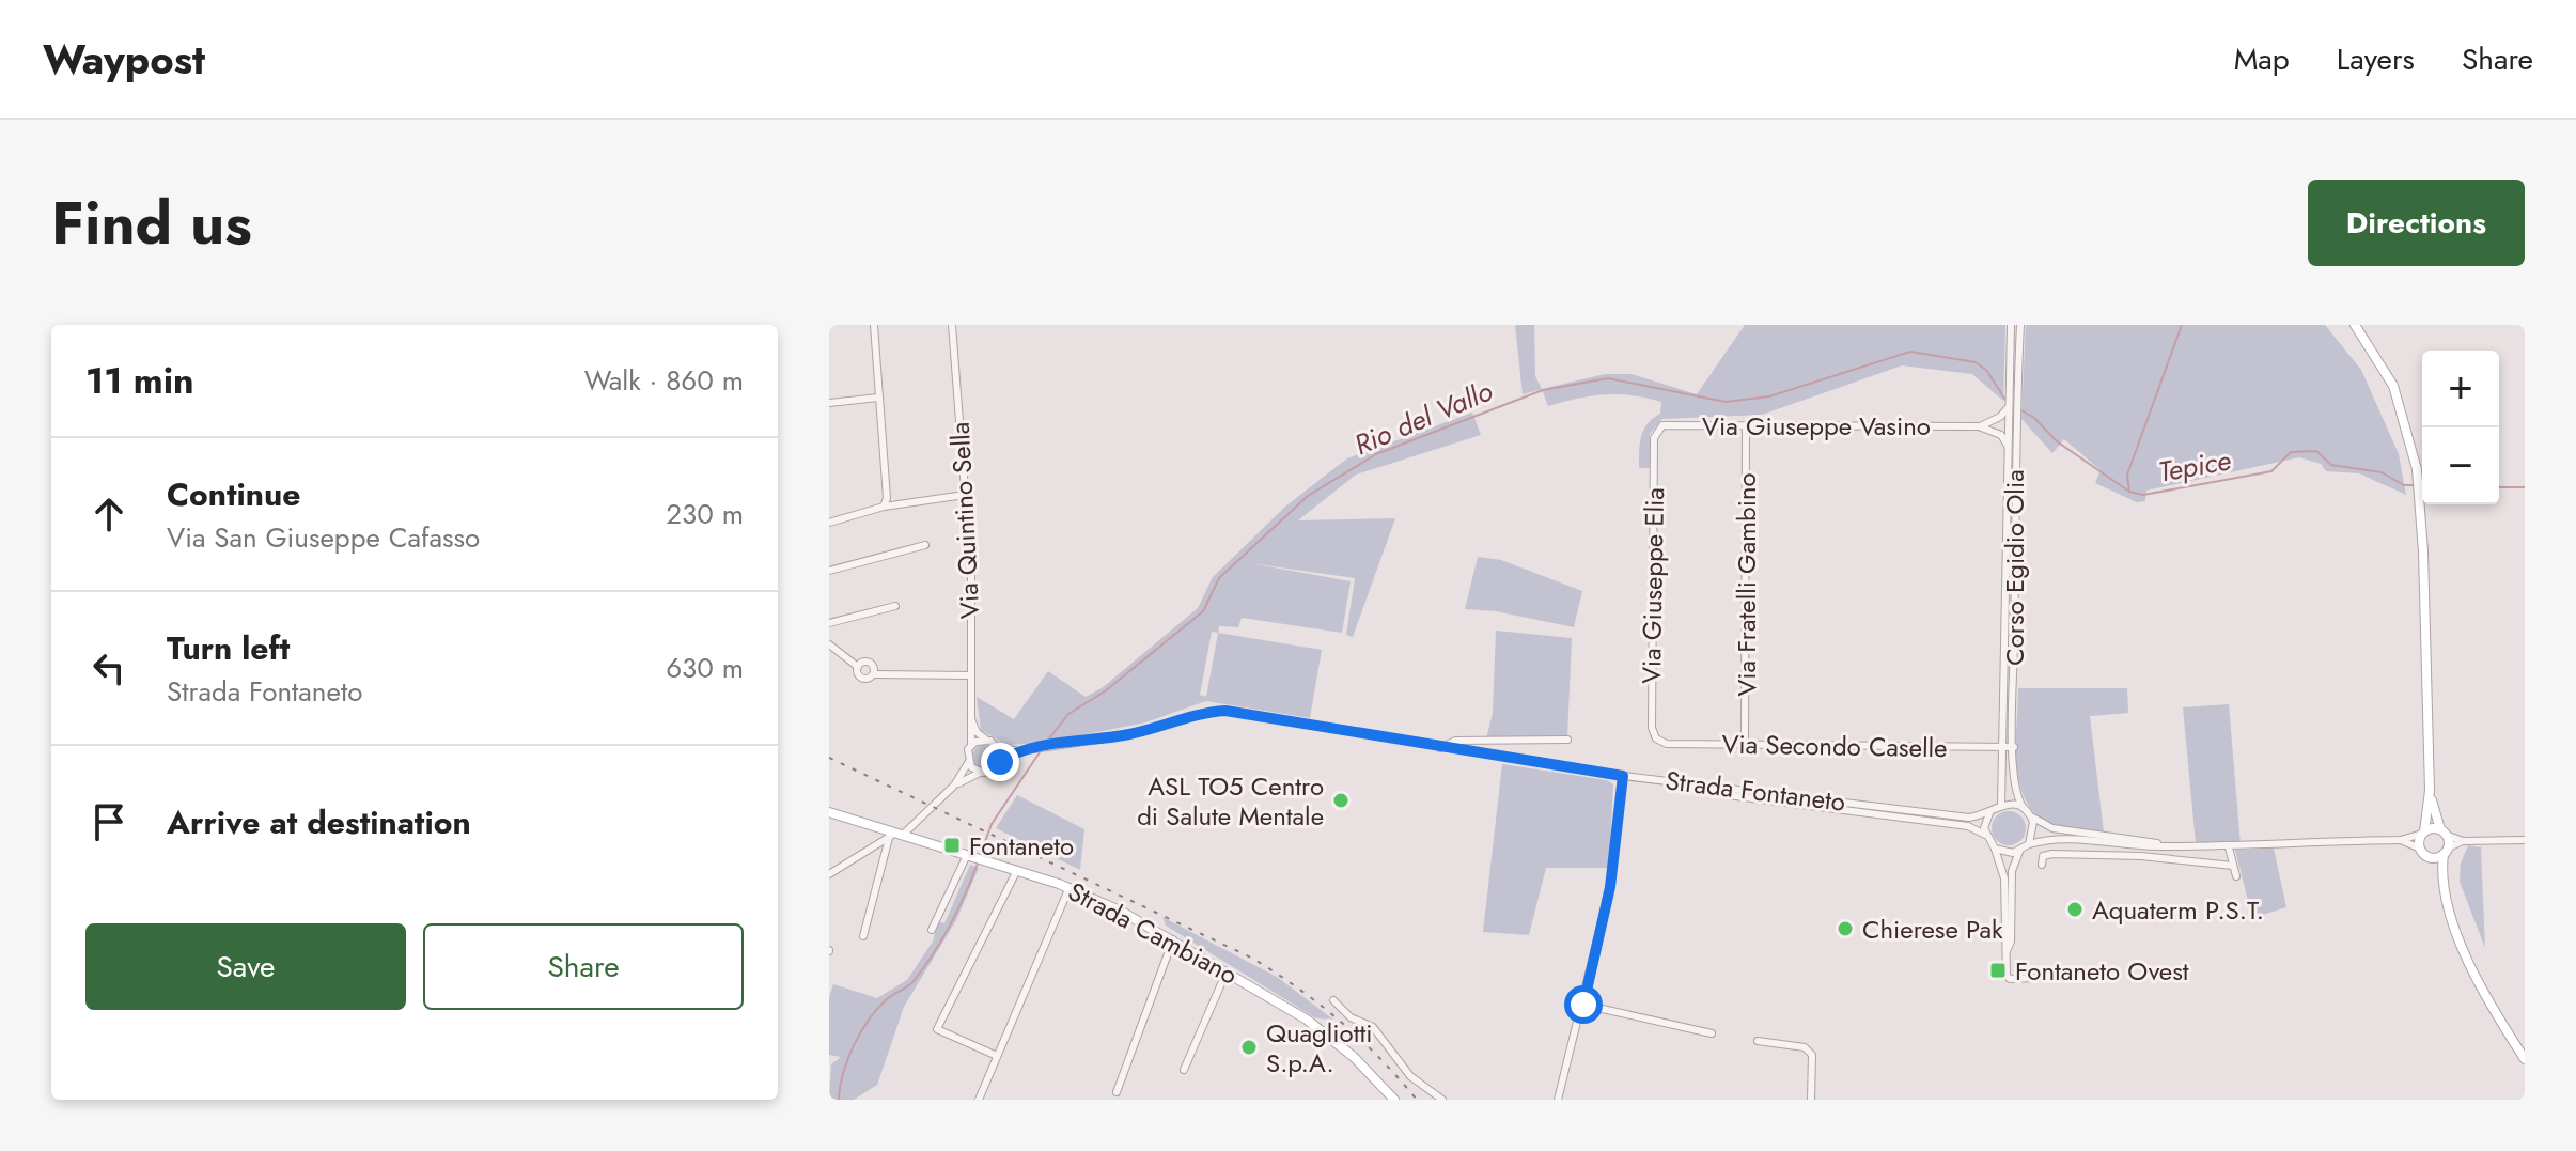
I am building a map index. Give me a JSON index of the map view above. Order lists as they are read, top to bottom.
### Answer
{
  "streets": {
    "main road": ["Strada Cambiano"],
    "street": [
      "Via Giuseppe Vasino",
      "Via Quintino Sella",
      "Corso Egidio Olia",
      "Via Fratelli Gambino",
      "Via Giuseppe Elia",
      "Via Secondo Caselle",
      "Strada Fontaneto"
    ]
  },
  "crossings": [
    ["Via Giuseppe Vasino", "Via Fratelli Gambino"],
    ["Via Giuseppe Vasino", "Via Giuseppe Elia"],
    ["Via Quintino Sella", "Strada Fontaneto"],
    ["Corso Egidio Olia", "Via Secondo Caselle"],
    ["Corso Egidio Olia", "Strada Fontaneto"],
    ["Via Fratelli Gambino", "Via Secondo Caselle"],
    ["Via Giuseppe Elia", "Via Secondo Caselle"]
  ],
  "water": ["Rio del Vallo", "Tepice"],
  "places": {
    "other": [
      "ASL TO5 Centro di Salute Mentale",
      "Aquaterm P.S.T.",
      "Chierese Pak",
      "Quagliotti S.p.A."
    ],
    "transit": ["Fontaneto", "Fontaneto Ovest"]
  },
  "page": {
    "header": "Waypost",
    "nav": ["Map", "Layers", "Share"],
    "title": "Find us",
    "buttons": [
      "Directions",
      ["Save", "Share"]
    ],
    "heading": ["11 min", "Walk · 860 m"],
    "map_buttons": ["+", "−"],
    "list": [
      ["Continue", "Via San Giuseppe Cafasso", "230 m"],
      ["Turn left", "Strada Fontaneto", "630 m"],
      "Arrive at destination"
    ]
  }
}
